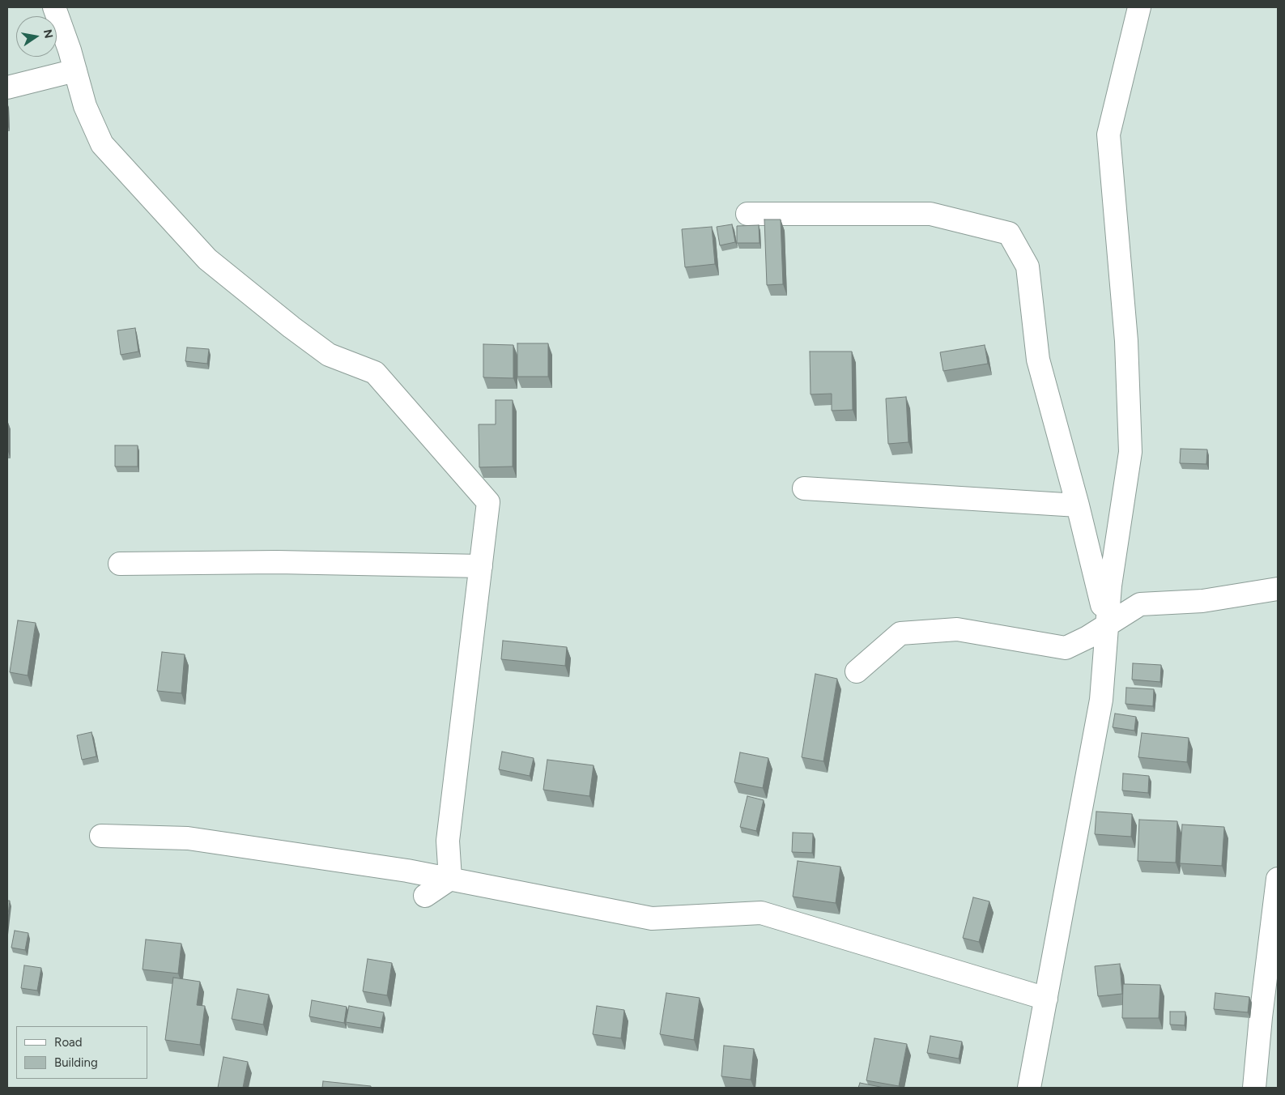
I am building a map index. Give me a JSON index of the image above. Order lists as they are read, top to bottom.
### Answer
{
  "legend": ["Road", "Building"],
  "north": "right"
}
